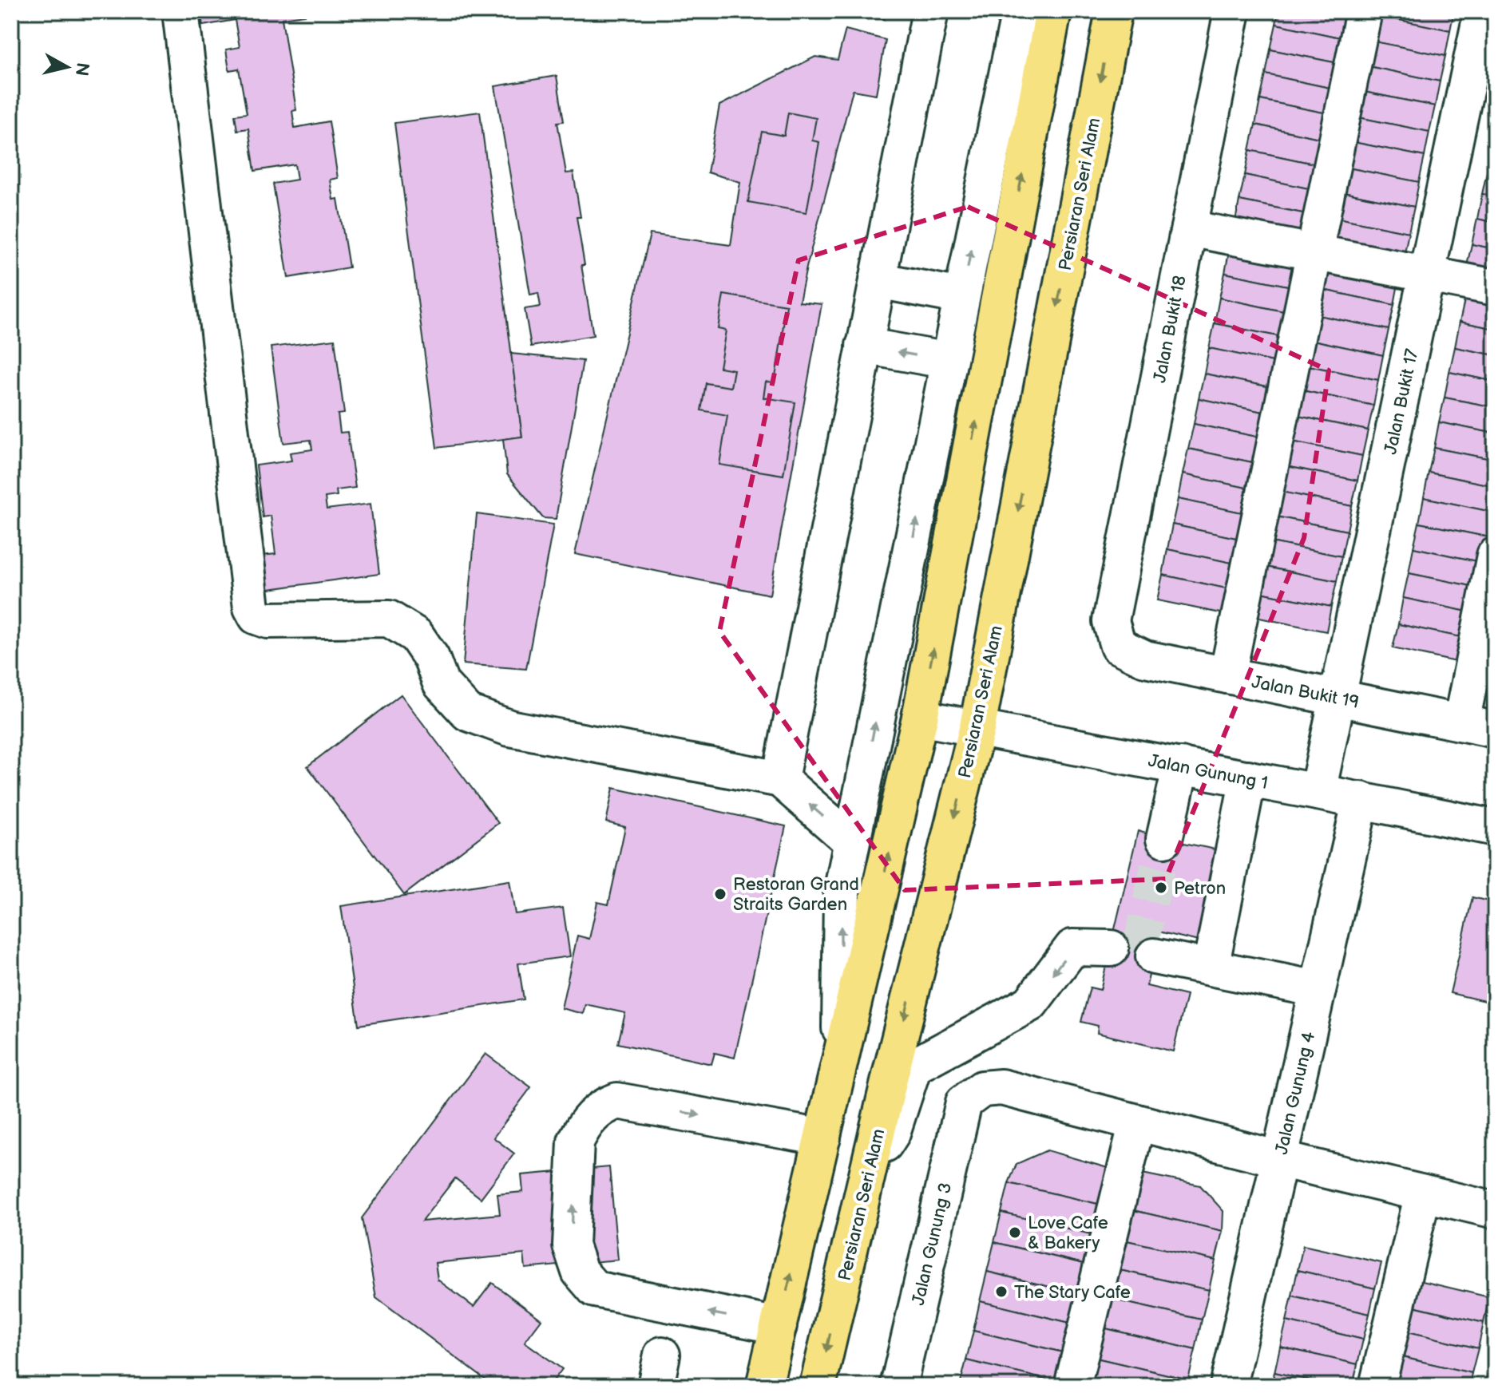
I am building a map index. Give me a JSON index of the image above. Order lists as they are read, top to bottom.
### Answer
{
  "streets": {
    "main road": ["Persiaran Seri Alam"],
    "street": [
      "Jalan Bukit 18",
      "Jalan Bukit 17",
      "Jalan Bukit 19",
      "Jalan Gunung 1",
      "Jalan Gunung 4",
      "Jalan Gunung 3"
    ]
  },
  "crossings": [
    ["Persiaran Seri Alam", "Jalan Gunung 1"],
    ["Jalan Bukit 18", "Jalan Bukit 19"],
    ["Jalan Bukit 17", "Jalan Bukit 19"],
    ["Jalan Bukit 17", "Jalan Gunung 1"],
    ["Jalan Gunung 1", "Jalan Gunung 4"]
  ],
  "places": [
    "Petron",
    "Restoran Grand Straits Garden",
    "Love Cafe & Bakery",
    "The Stary Cafe"
  ],
  "north": "right"
}
